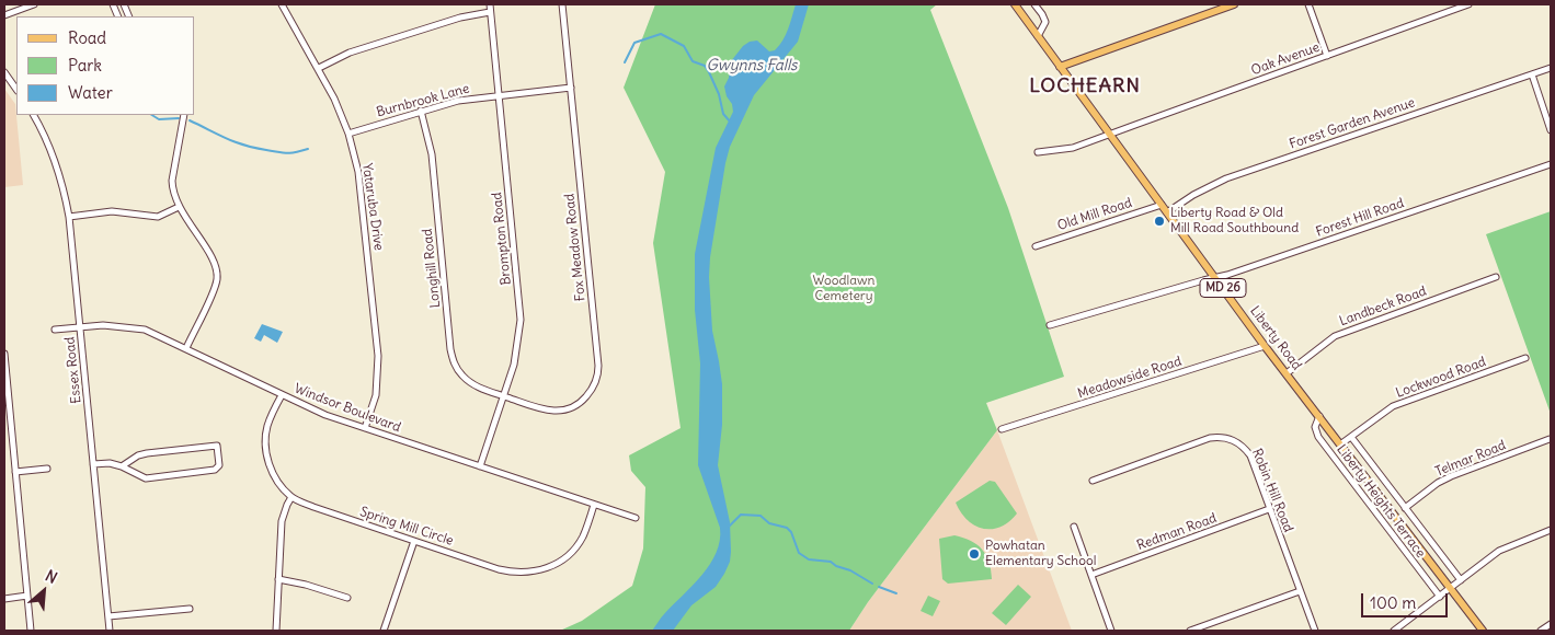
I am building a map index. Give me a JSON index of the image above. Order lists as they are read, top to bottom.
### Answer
{
  "streets": {
    "main road": ["MD 26", "Liberty Road"],
    "street": [
      "Oak Avenue",
      "Burnbrook Lane",
      "Forest Garden Avenue",
      "Yataruba Drive",
      "Old Mill Road",
      "Forest Hill Road",
      "Brompton Road",
      "Fox Meadow Road",
      "Longhill Road",
      "Landbeck Road",
      "Essex Road",
      "Meadowside Road",
      "Lockwood Road",
      "Windsor Boulevard",
      "Telmar Road",
      "Robin Hill Road",
      "Liberty Heights Terrace",
      "Spring Mill Circle",
      "Redman Road"
    ]
  },
  "crossings": [
    ["Oak Avenue", "Liberty Road"],
    ["Burnbrook Lane", "Yataruba Drive"],
    ["Burnbrook Lane", "Brompton Road"],
    ["Burnbrook Lane", "Fox Meadow Road"],
    ["Burnbrook Lane", "Longhill Road"],
    ["Forest Garden Avenue", "Liberty Road"],
    ["Yataruba Drive", "Windsor Boulevard"],
    ["Old Mill Road", "Liberty Road"],
    ["Forest Hill Road", "Liberty Road"],
    ["Brompton Road", "Fox Meadow Road"],
    ["Brompton Road", "Longhill Road"],
    ["Brompton Road", "Windsor Boulevard"],
    ["Fox Meadow Road", "Longhill Road"],
    ["Landbeck Road", "Liberty Road"],
    ["Liberty Road", "Meadowside Road"],
    ["Liberty Road", "Lockwood Road"],
    ["Liberty Road", "Liberty Heights Terrace"],
    ["Essex Road", "Windsor Boulevard"],
    ["Lockwood Road", "Liberty Heights Terrace"],
    ["Windsor Boulevard", "Spring Mill Circle"],
    ["Telmar Road", "Liberty Heights Terrace"],
    ["Robin Hill Road", "Redman Road"]
  ],
  "districts": ["LOCHEARN"],
  "water": ["Gwynns Falls"],
  "parks": ["Woodlawn Cemetery"],
  "places": ["Liberty Road & Old Mill Road Southbound", "Powhatan Elementary School"],
  "legend": ["Road", "Park", "Water"],
  "scale_bar": "100 m",
  "north": "top right"
}
